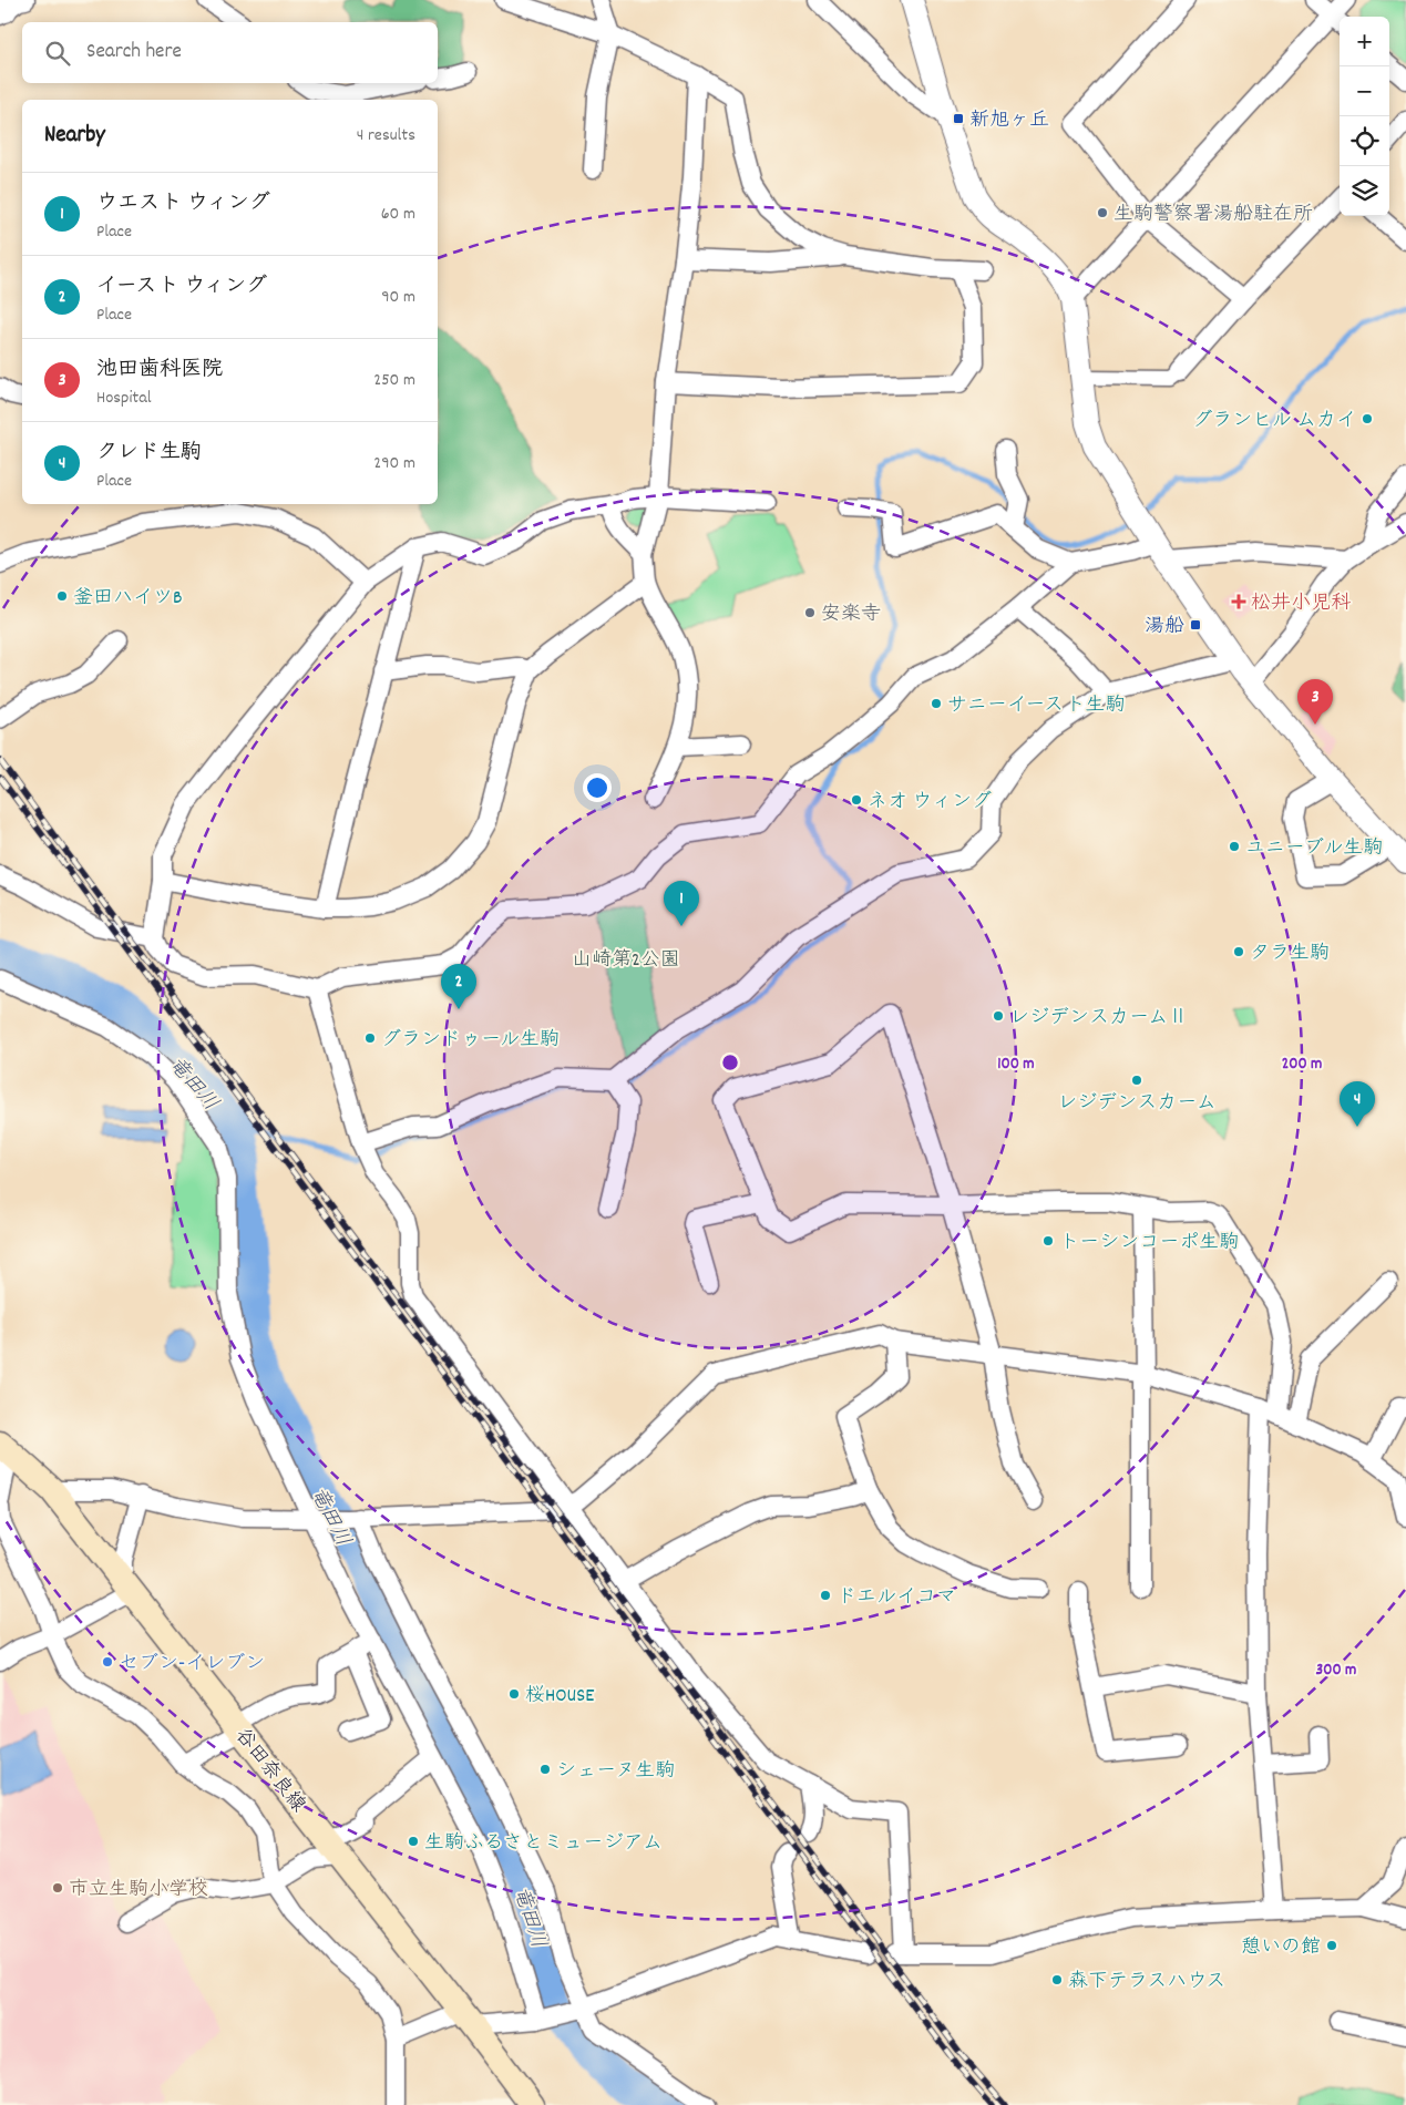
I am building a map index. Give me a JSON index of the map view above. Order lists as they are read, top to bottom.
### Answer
{
  "streets": {
    "main road": ["谷田奈良線"]
  },
  "water": ["竜田川"],
  "parks": ["山崎第2公園"],
  "places": {
    "transit": ["新旭ヶ丘", "湯船"],
    "other": [
      "生駒警察署湯船駐在所",
      "グランヒル ムカイ",
      "釜田ハイツB",
      "安楽寺",
      "サニーイースト生駒",
      "ネオ ウィング",
      "ユニーブル生駒",
      "タラ生駒",
      "レジデンスカームⅡ",
      "グランドゥール生駒",
      "レジデンスカーム",
      "トーシンコーポ生駒",
      "ドエルイコマ",
      "セブン-イレブン",
      "桜HOUSE",
      "シェーヌ生駒",
      "生駒ふるさとミュージアム",
      "市立生駒小学校",
      "憩いの館",
      "森下テラスハウス"
    ],
    "health": ["松井小児科"]
  },
  "page": {
    "map_buttons": ["+", "−"],
    "search": "Search here",
    "heading": ["Nearby", "4 results"],
    "list": [
      {
        "mark": "1",
        "name": "ウエスト ウィング",
        "note": "Place",
        "value": "60 m"
      },
      {
        "mark": "2",
        "name": "イースト ウィング",
        "note": "Place",
        "value": "90 m"
      },
      {
        "mark": "3",
        "name": "池田歯科医院",
        "note": "Hospital",
        "value": "250 m"
      },
      {
        "mark": "4",
        "name": "クレド生駒",
        "note": "Place",
        "value": "290 m"
      }
    ],
    "pins": [
      "3",
      "1",
      "2",
      "4"
    ]
  },
  "rings": ["100 m", "200 m", "300 m"]
}
